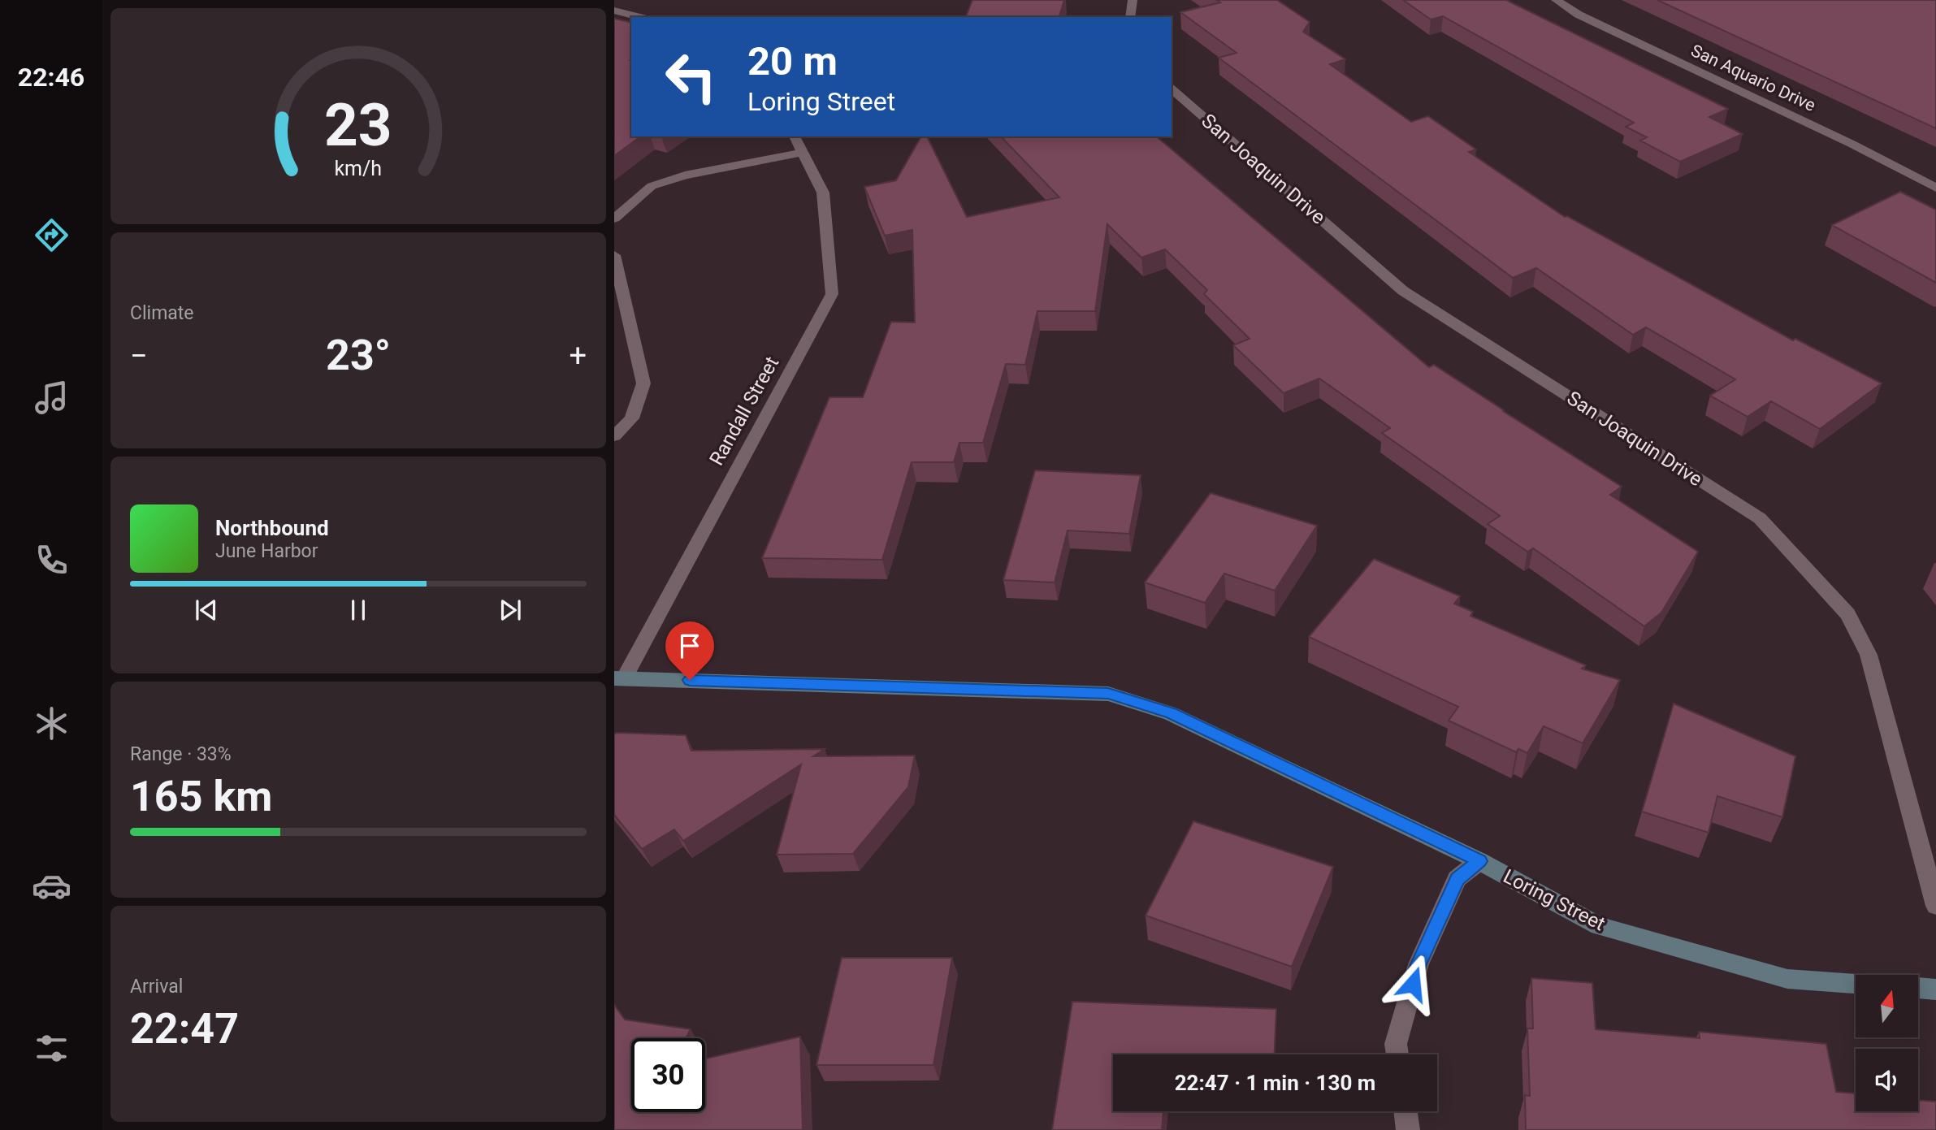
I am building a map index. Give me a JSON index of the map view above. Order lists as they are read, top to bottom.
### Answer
{
  "streets": {
    "street": [
      "San Aquario Drive",
      "San Joaquin Drive",
      "Randall Street",
      "Loring Street"
    ]
  },
  "crossings": [
    ["Randall Street", "Loring Street"]
  ],
  "north": "top",
  "page": {
    "tabs": "22:46",
    "turn": ["20 m", "Loring Street"],
    "tile": [
      "Climate",
      ["Range · 33%", "165 km"],
      ["Arrival", "22:47"]
    ],
    "heat": ["−", "23°", "+"],
    "song": ["Northbound", "June Harbor"],
    "limit": "30",
    "trip": "22:47 · 1 min · 130 m",
    "gauge": ["23", "km/h"]
  }
}
